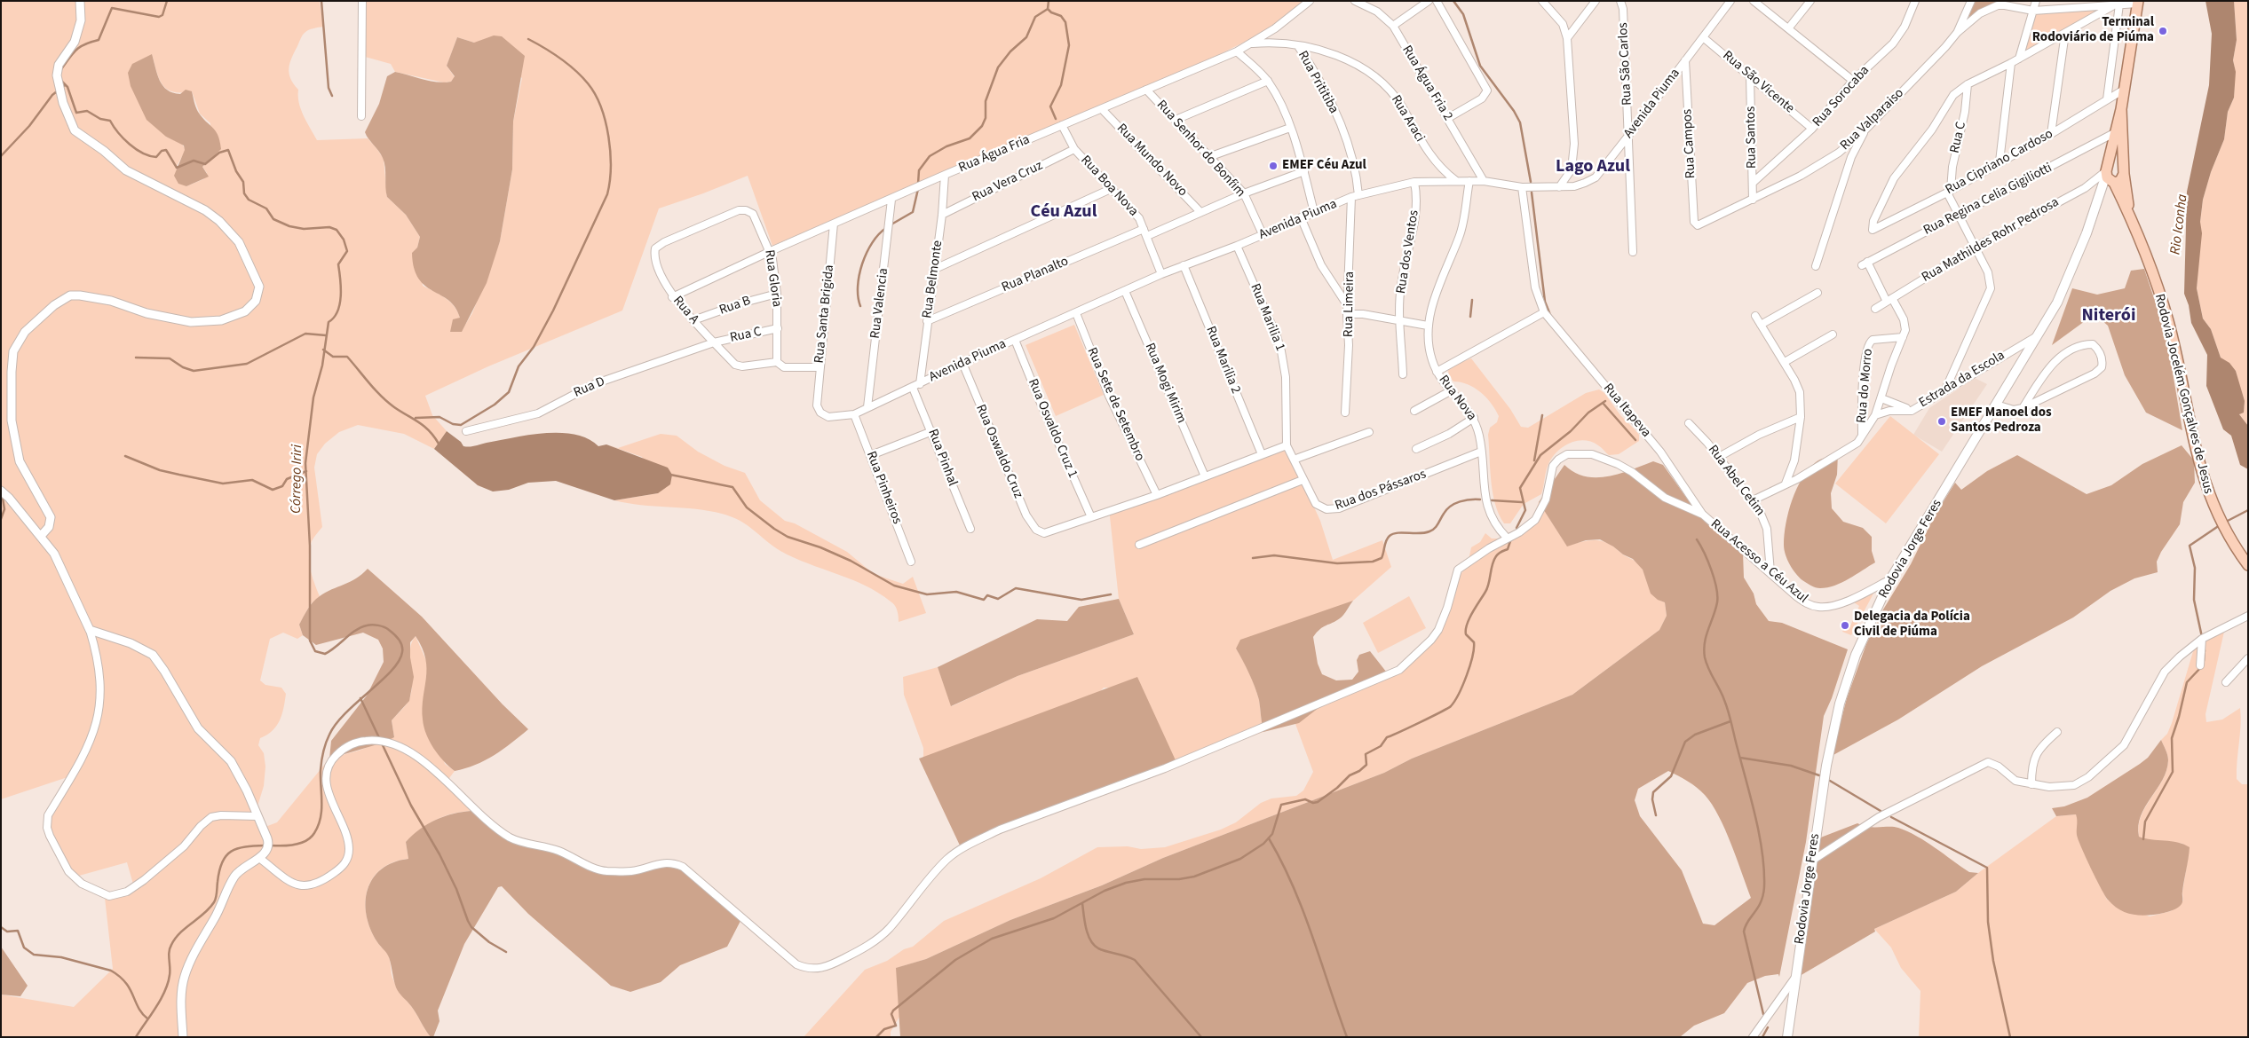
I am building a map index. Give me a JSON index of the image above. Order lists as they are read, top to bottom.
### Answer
{
  "streets": {
    "main road": ["Rodovia Jocelém Gonçalves de Jesus", "Rodovia Jorge Feres"],
    "street": [
      "Rua São Carlos",
      "Rua Prititiba",
      "Rua São Vicente",
      "Rua Água Fria 2",
      "Rua Sorocaba",
      "Avenida Piuma",
      "Rua Araci",
      "Rua Valparaiso",
      "Rua Santos",
      "Rua C",
      "Rua Campos",
      "Rua Senhor do Bonfim",
      "Rua Água Fria",
      "Rua Mundo Novo",
      "Rua Cipriano Cardoso",
      "Rua Vera Cruz",
      "Rua Boa Nova",
      "Rua Regina Celia Gigiliotti",
      "Rua Mathildes Rohr Pedrosa",
      "Rua dos Ventos",
      "Rua Planalto",
      "Rua Gloria",
      "Rua Belmonte",
      "Rua Valencia",
      "Rua Limeira",
      "Rua B",
      "Rua A",
      "Rua Santa Brigida",
      "Rua Marilia 1",
      "Rua Marilia 2",
      "Estrada da Escola",
      "Rua Mogi Mirim",
      "Rua do Morro",
      "Rua D",
      "Rua Nova",
      "Rua Sete de Setembro",
      "Rua Itapeva",
      "Rua Osvaldo Cruz 1",
      "Rua Oswaldo Cruz",
      "Rua Pinhal",
      "Rua Abel Cetim",
      "Rua Pinheiros",
      "Rua dos Pássaros",
      "Rua Acesso a Céu Azul"
    ]
  },
  "crossings": [
    ["Rua São Carlos", "Avenida Piuma"],
    ["Rua Prititiba", "Avenida Piuma"],
    ["Rua Prititiba", "Rua Araci"],
    ["Rua Prititiba", "Rua Limeira"],
    ["Rua São Vicente", "Rua Sorocaba"],
    ["Rua São Vicente", "Avenida Piuma"],
    ["Rua São Vicente", "Rua Santos"],
    ["Rua Água Fria 2", "Avenida Piuma"],
    ["Rua Sorocaba", "Rua Santos"],
    ["Avenida Piuma", "Rua Araci"],
    ["Avenida Piuma", "Rua Campos"],
    ["Avenida Piuma", "Rua Senhor do Bonfim"],
    ["Avenida Piuma", "Rua Boa Nova"],
    ["Avenida Piuma", "Rua dos Ventos"],
    ["Avenida Piuma", "Rua Belmonte"],
    ["Avenida Piuma", "Rua Valencia"],
    ["Avenida Piuma", "Rua Limeira"],
    ["Avenida Piuma", "Rua Santa Brigida"],
    ["Avenida Piuma", "Rua Marilia 1"],
    ["Avenida Piuma", "Rua Marilia 2"],
    ["Avenida Piuma", "Rua Mogi Mirim"],
    ["Avenida Piuma", "Rua Nova"],
    ["Avenida Piuma", "Rua Sete de Setembro"],
    ["Avenida Piuma", "Rua Itapeva"],
    ["Avenida Piuma", "Rua Osvaldo Cruz 1"],
    ["Avenida Piuma", "Rua Oswaldo Cruz"],
    ["Avenida Piuma", "Rua Pinhal"],
    ["Avenida Piuma", "Rua Pinheiros"],
    ["Rua Araci", "Rua Água Fria"],
    ["Rua Valparaiso", "Rua Santos"],
    ["Rua Valparaiso", "Rua Campos"],
    ["Rua Valparaiso", "Rodovia Jocelém Gonçalves de Jesus"],
    ["Rua C", "Rua Cipriano Cardoso"],
    ["Rua C", "Rua Gloria"],
    ["Rua C", "Rua A"],
    ["Rua C", "Rua D"],
    ["Rua Senhor do Bonfim", "Rua Água Fria"],
    ["Rua Água Fria", "Rua Mundo Novo"],
    ["Rua Água Fria", "Rua Boa Nova"],
    ["Rua Água Fria", "Rua Gloria"],
    ["Rua Água Fria", "Rua Belmonte"],
    ["Rua Água Fria", "Rua Valencia"],
    ["Rua Água Fria", "Rua A"],
    ["Rua Água Fria", "Rua Santa Brigida"],
    ["Rua Cipriano Cardoso", "Rodovia Jocelém Gonçalves de Jesus"],
    ["Rua Vera Cruz", "Rua Boa Nova"],
    ["Rua Vera Cruz", "Rua Belmonte"],
    ["Rua Boa Nova", "Rua Planalto"],
    ["Rua Regina Celia Gigiliotti", "Rua Mathildes Rohr Pedrosa"],
    ["Rua Regina Celia Gigiliotti", "Rodovia Jocelém Gonçalves de Jesus"],
    ["Rua Mathildes Rohr Pedrosa", "Rodovia Jocelém Gonçalves de Jesus"],
    ["Rua Mathildes Rohr Pedrosa", "Rodovia Jorge Feres"],
    ["Rua Planalto", "Rua Belmonte"],
    ["Rua Gloria", "Rua B"],
    ["Rua Gloria", "Rua A"],
    ["Rua Belmonte", "Rua Pinhal"],
    ["Rua B", "Rua A"],
    ["Rua A", "Rua D"],
    ["Rua Marilia 1", "Rua dos Pássaros"],
    ["Estrada da Escola", "Rodovia Jorge Feres"],
    ["Rodovia Jocelém Gonçalves de Jesus", "Rodovia Jorge Feres"],
    ["Rua Nova", "Rua dos Pássaros"],
    ["Rua Itapeva", "Rua Acesso a Céu Azul"],
    ["Rua Osvaldo Cruz 1", "Rua Oswaldo Cruz"],
    ["Rua Abel Cetim", "Rua Acesso a Céu Azul"],
    ["Rodovia Jorge Feres", "Rua Acesso a Céu Azul"]
  ],
  "districts": ["Lago Azul", "Céu Azul", "Niterói"],
  "water": ["Rio Iconha", "Córrego Iriri"],
  "places": [
    "Terminal Rodoviário de Piúma",
    "EMEF Céu Azul",
    "EMEF Manoel dos Santos Pedroza",
    "Delegacia da Polícia Civil de Piúma"
  ]
}
